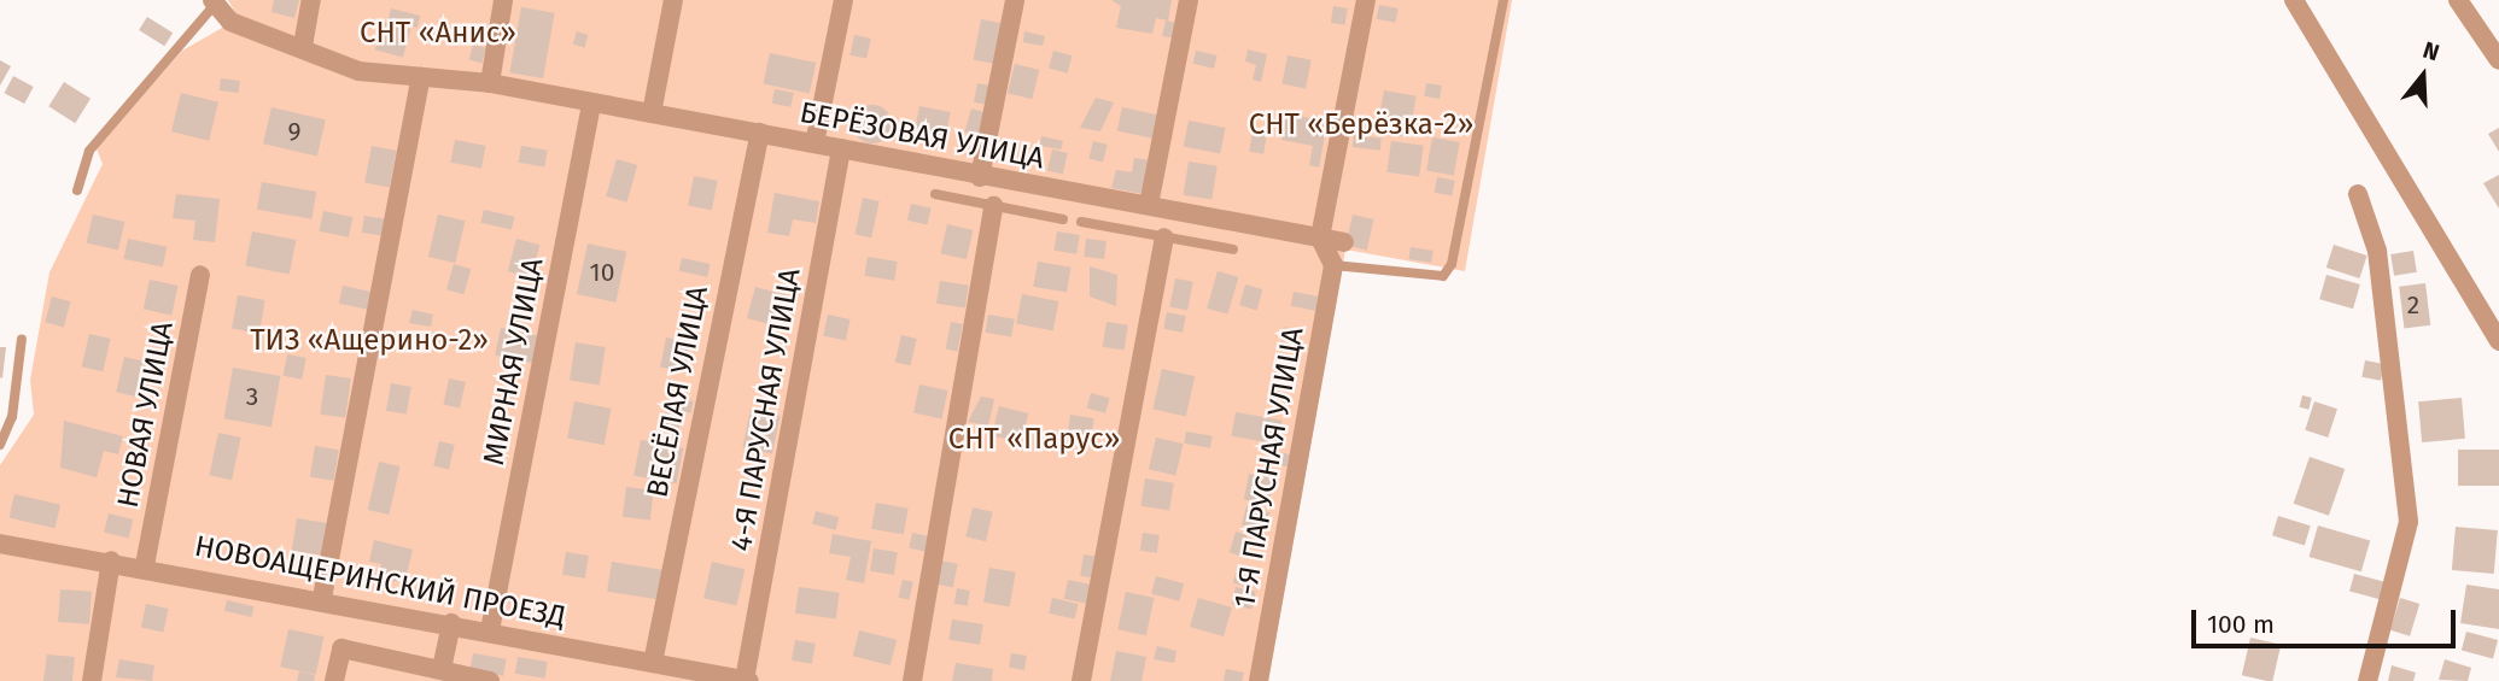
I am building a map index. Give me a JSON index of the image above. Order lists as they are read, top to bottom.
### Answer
{
  "streets": {
    "street": [
      "БЕРЁЗОВАЯ УЛИЦА",
      "МИРНАЯ УЛИЦА",
      "ВЕСЁЛАЯ УЛИЦА",
      "4-Я ПАРУСНАЯ УЛИЦА",
      "НОВАЯ УЛИЦА",
      "1-Я ПАРУСНАЯ УЛИЦА",
      "НОВОАЩЕРИНСКИЙ ПРОЕЗД"
    ]
  },
  "crossings": [
    ["БЕРЁЗОВАЯ УЛИЦА", "МИРНАЯ УЛИЦА"],
    ["БЕРЁЗОВАЯ УЛИЦА", "ВЕСЁЛАЯ УЛИЦА"],
    ["БЕРЁЗОВАЯ УЛИЦА", "4-Я ПАРУСНАЯ УЛИЦА"],
    ["МИРНАЯ УЛИЦА", "НОВОАЩЕРИНСКИЙ ПРОЕЗД"],
    ["ВЕСЁЛАЯ УЛИЦА", "НОВОАЩЕРИНСКИЙ ПРОЕЗД"],
    ["4-Я ПАРУСНАЯ УЛИЦА", "НОВОАЩЕРИНСКИЙ ПРОЕЗД"],
    ["НОВАЯ УЛИЦА", "НОВОАЩЕРИНСКИЙ ПРОЕЗД"]
  ],
  "parks": [
    "СНТ «Анис»",
    "СНТ «Берёзка-2»",
    "ТИЗ «Ащерино-2»",
    "СНТ «Парус»"
  ],
  "house_numbers": [
    "9",
    "10",
    "2",
    "3"
  ],
  "scale_bar": "100 m",
  "north": "top"
}
